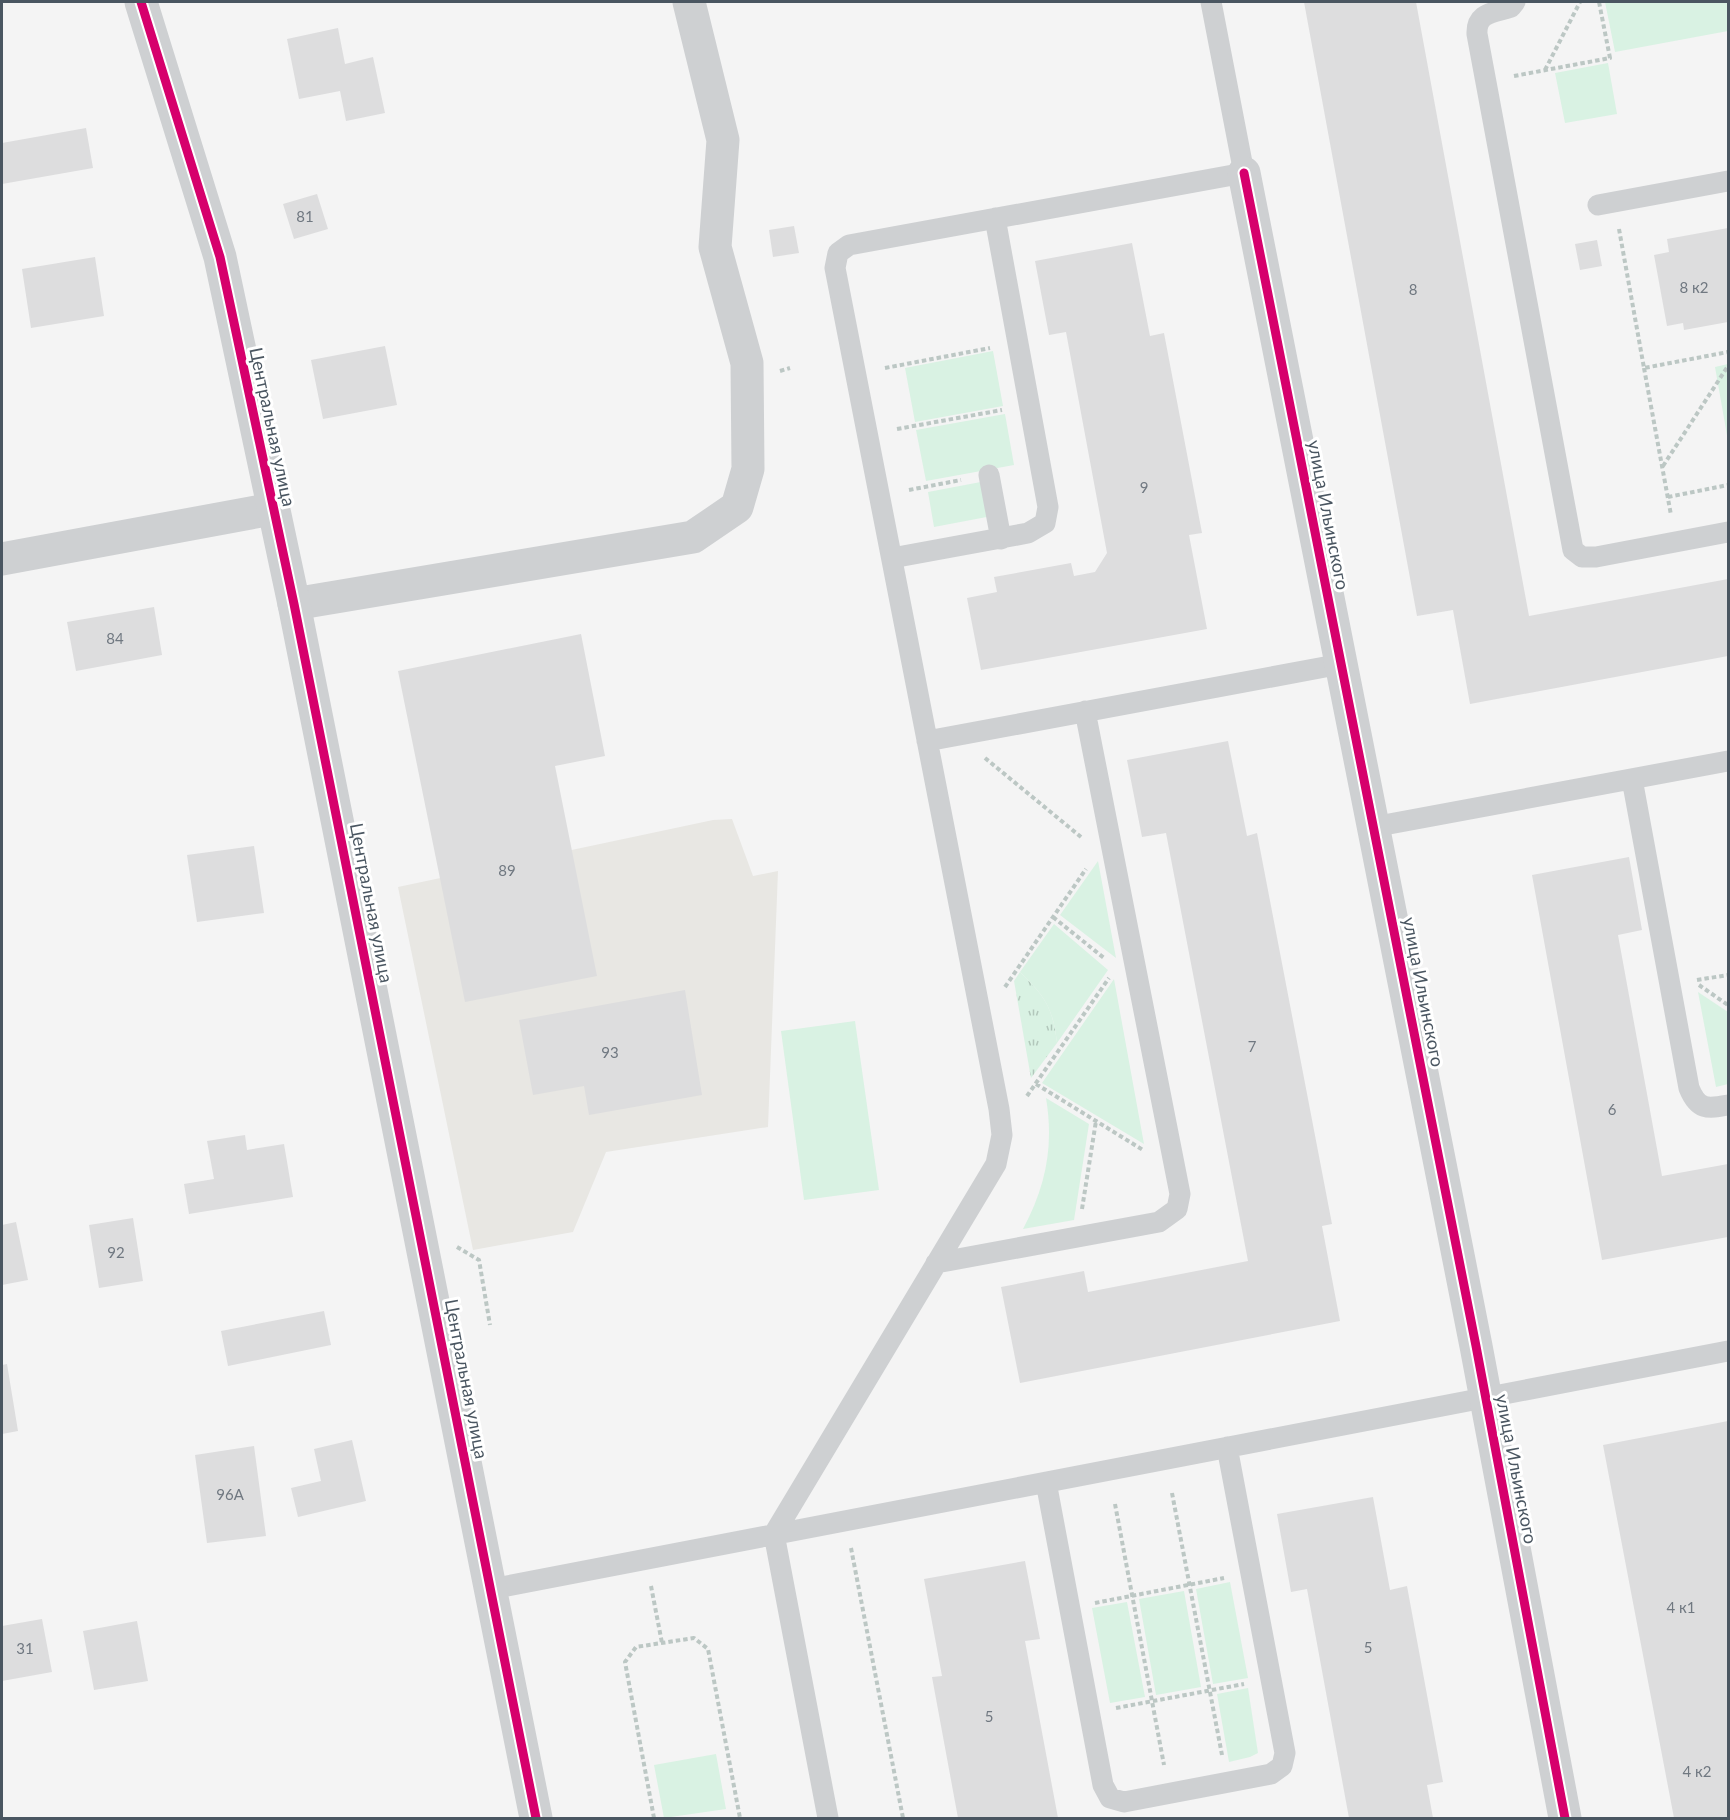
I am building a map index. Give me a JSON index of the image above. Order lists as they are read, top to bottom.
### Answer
{
  "streets": {
    "street": ["Центральная улица", "улица Ильинского"]
  },
  "house_numbers": [
    "81",
    "8 к2",
    "8",
    "9",
    "84",
    "89",
    "7",
    "93",
    "6",
    "92",
    "96А",
    "4 к1",
    "5",
    "31",
    "5",
    "4 к2"
  ]
}
